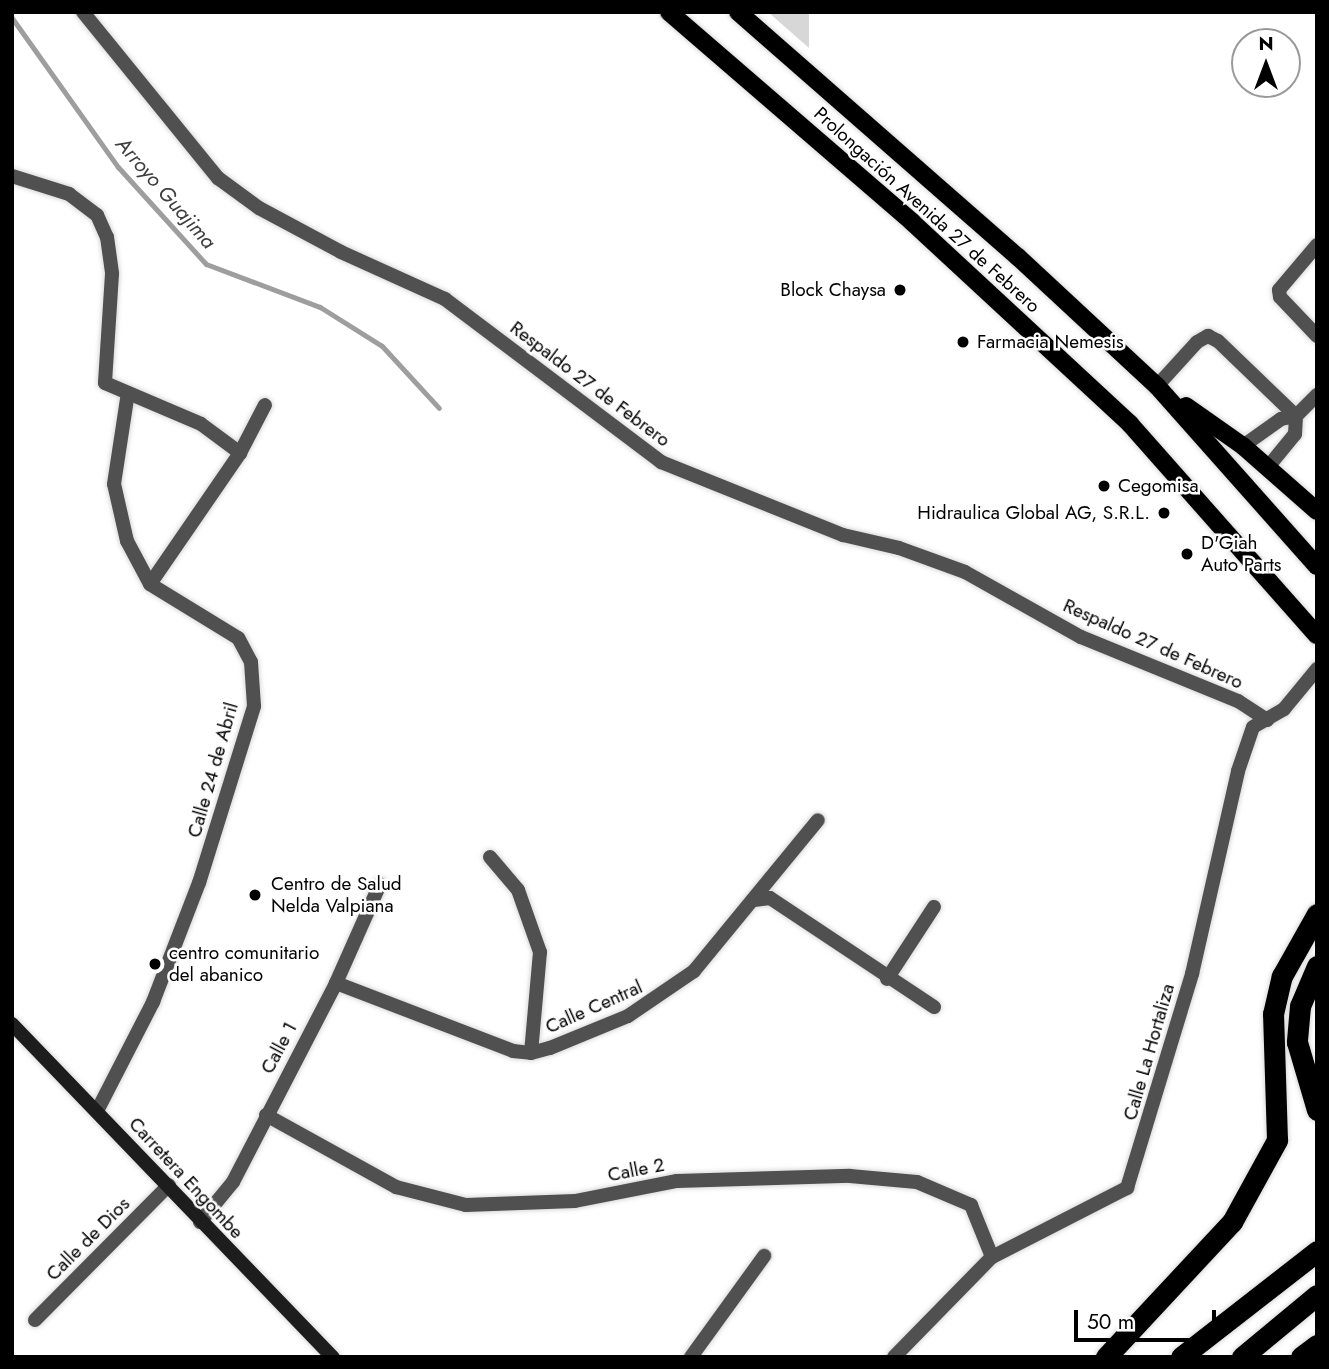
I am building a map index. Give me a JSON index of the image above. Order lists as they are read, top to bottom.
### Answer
{
  "streets": {
    "main road": ["Prolongación Avenida 27 de Febrero"],
    "street": [
      "Respaldo 27 de Febrero",
      "Calle 24 de Abril",
      "Calle Central",
      "Calle 1",
      "Calle La Hortaliza",
      "Calle 2",
      "Carretera Engombe",
      "Calle de Dios"
    ]
  },
  "crossings": [
    ["Respaldo 27 de Febrero", "Calle La Hortaliza"],
    ["Calle 24 de Abril", "Carretera Engombe"],
    ["Calle Central", "Calle 1"],
    ["Calle 1", "Calle 2"],
    ["Calle 1", "Carretera Engombe"],
    ["Calle La Hortaliza", "Calle 2"],
    ["Carretera Engombe", "Calle de Dios"]
  ],
  "water": ["Arroyo Guajima"],
  "places": [
    "Block Chaysa",
    "Farmacia Nemesis",
    "Cegomisa",
    "Hidraulica Global AG, S.R.L.",
    "D'Giah Auto Parts",
    "Centro de Salud Nelda Valpiana",
    "centro comunitario del abanico"
  ],
  "scale_bar": "50 m",
  "north": "top"
}
